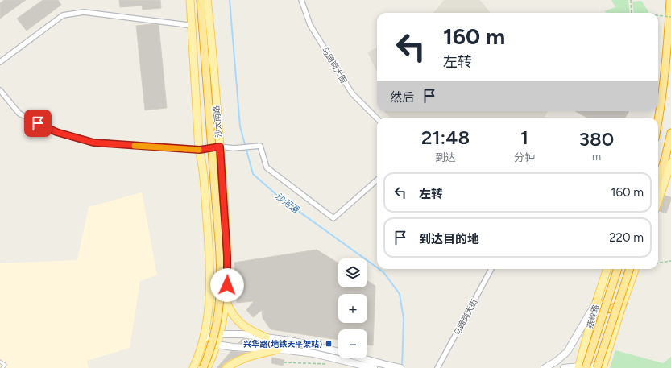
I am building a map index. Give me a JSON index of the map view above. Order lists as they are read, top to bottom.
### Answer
{
  "streets": {
    "main road": ["沙太南路", "燕岭路"],
    "street": ["马蹄岗大街"]
  },
  "water": ["沙河涌"],
  "places": {
    "transit": ["兴华路(地铁天平架站)"]
  },
  "page": {
    "turn": ["160 m", "左转"],
    "then": "然后",
    "eta": [
      "21:48",
      "到达",
      "1",
      "分钟",
      "380",
      "m"
    ],
    "list": [
      {
        "name": "左转",
        "value": "160 m"
      },
      {
        "name": "到达目的地",
        "value": "220 m"
      }
    ],
    "map_buttons": ["+", "−"]
  }
}
